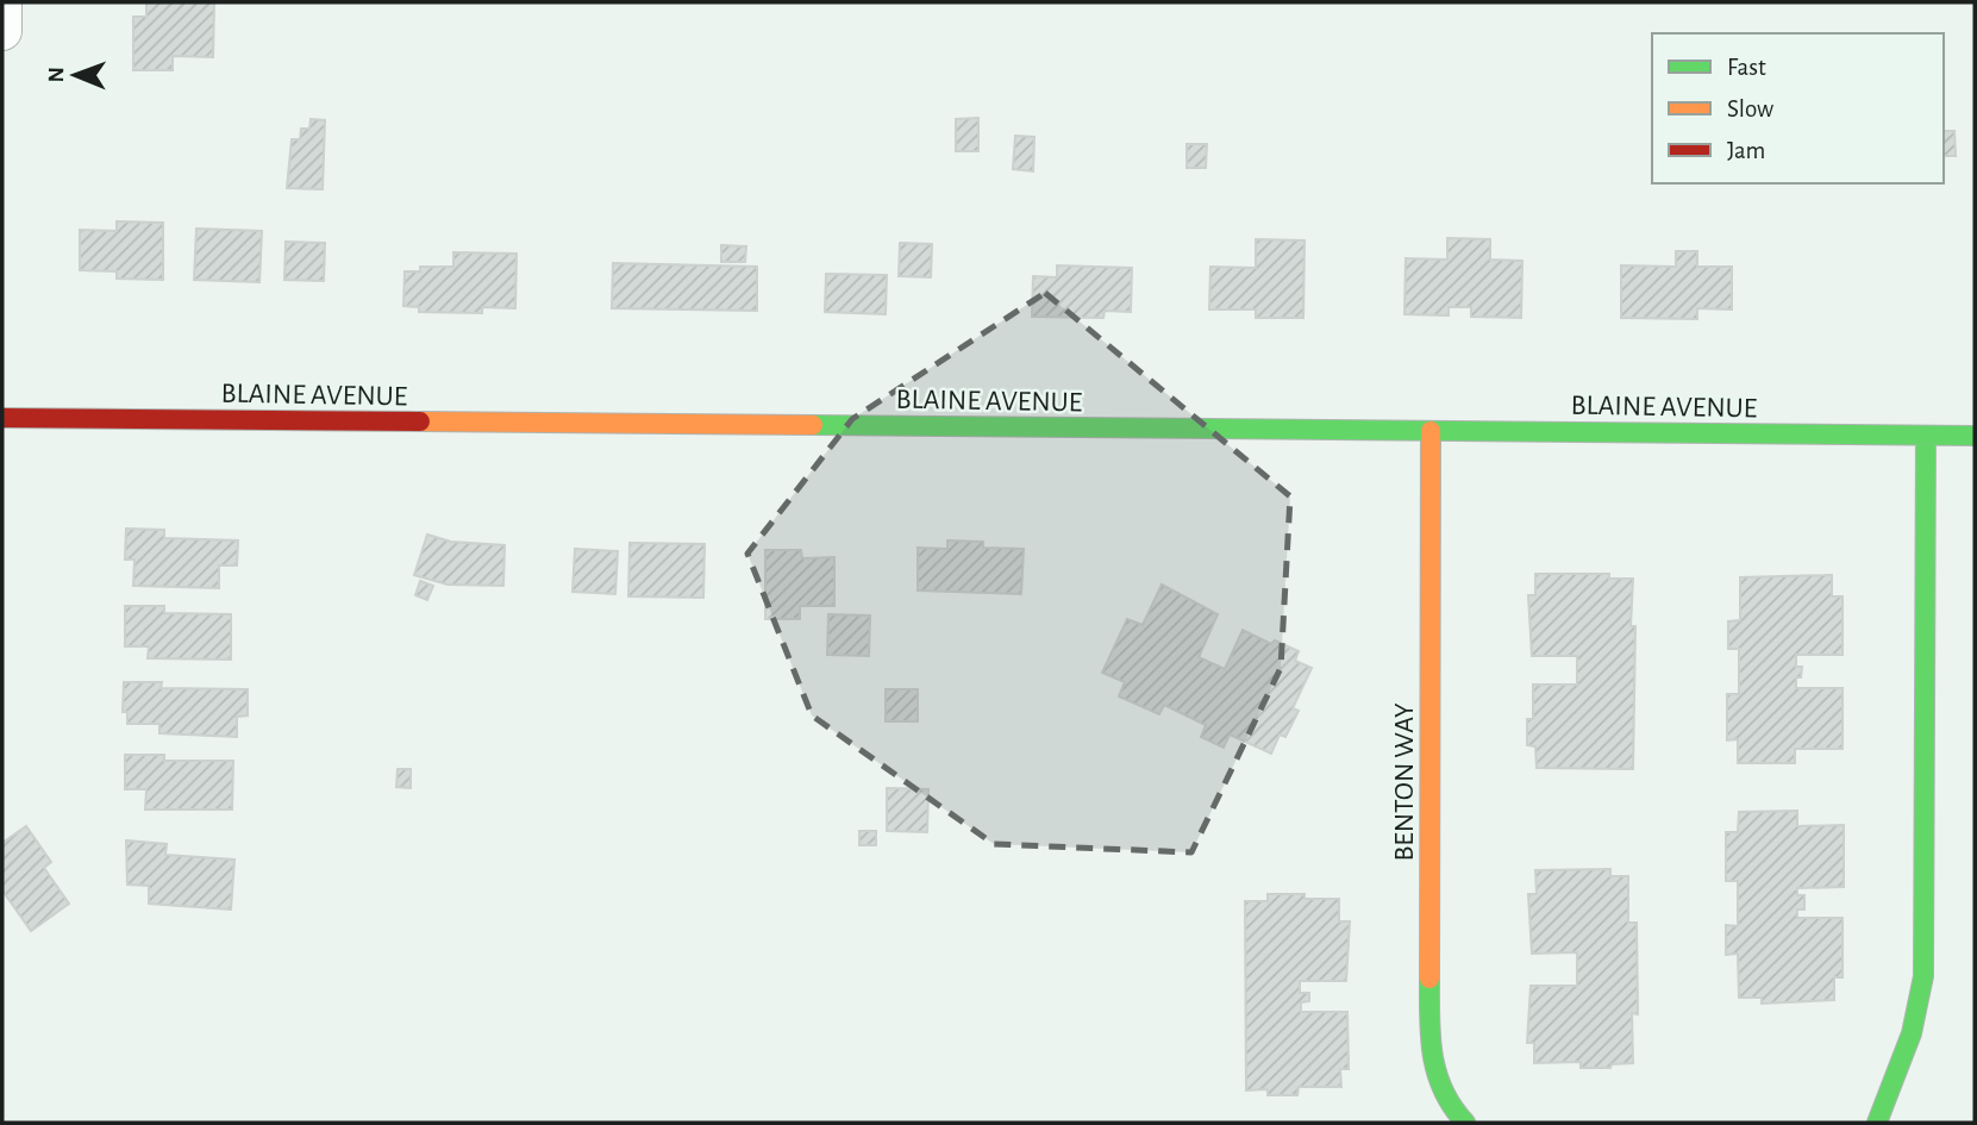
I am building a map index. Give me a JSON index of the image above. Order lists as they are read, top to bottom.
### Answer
{
  "streets": {
    "street": ["BLAINE AVENUE", "BENTON WAY"]
  },
  "crossings": [
    ["BLAINE AVENUE", "BENTON WAY"]
  ],
  "legend": ["Fast", "Slow", "Jam"],
  "north": "left"
}
